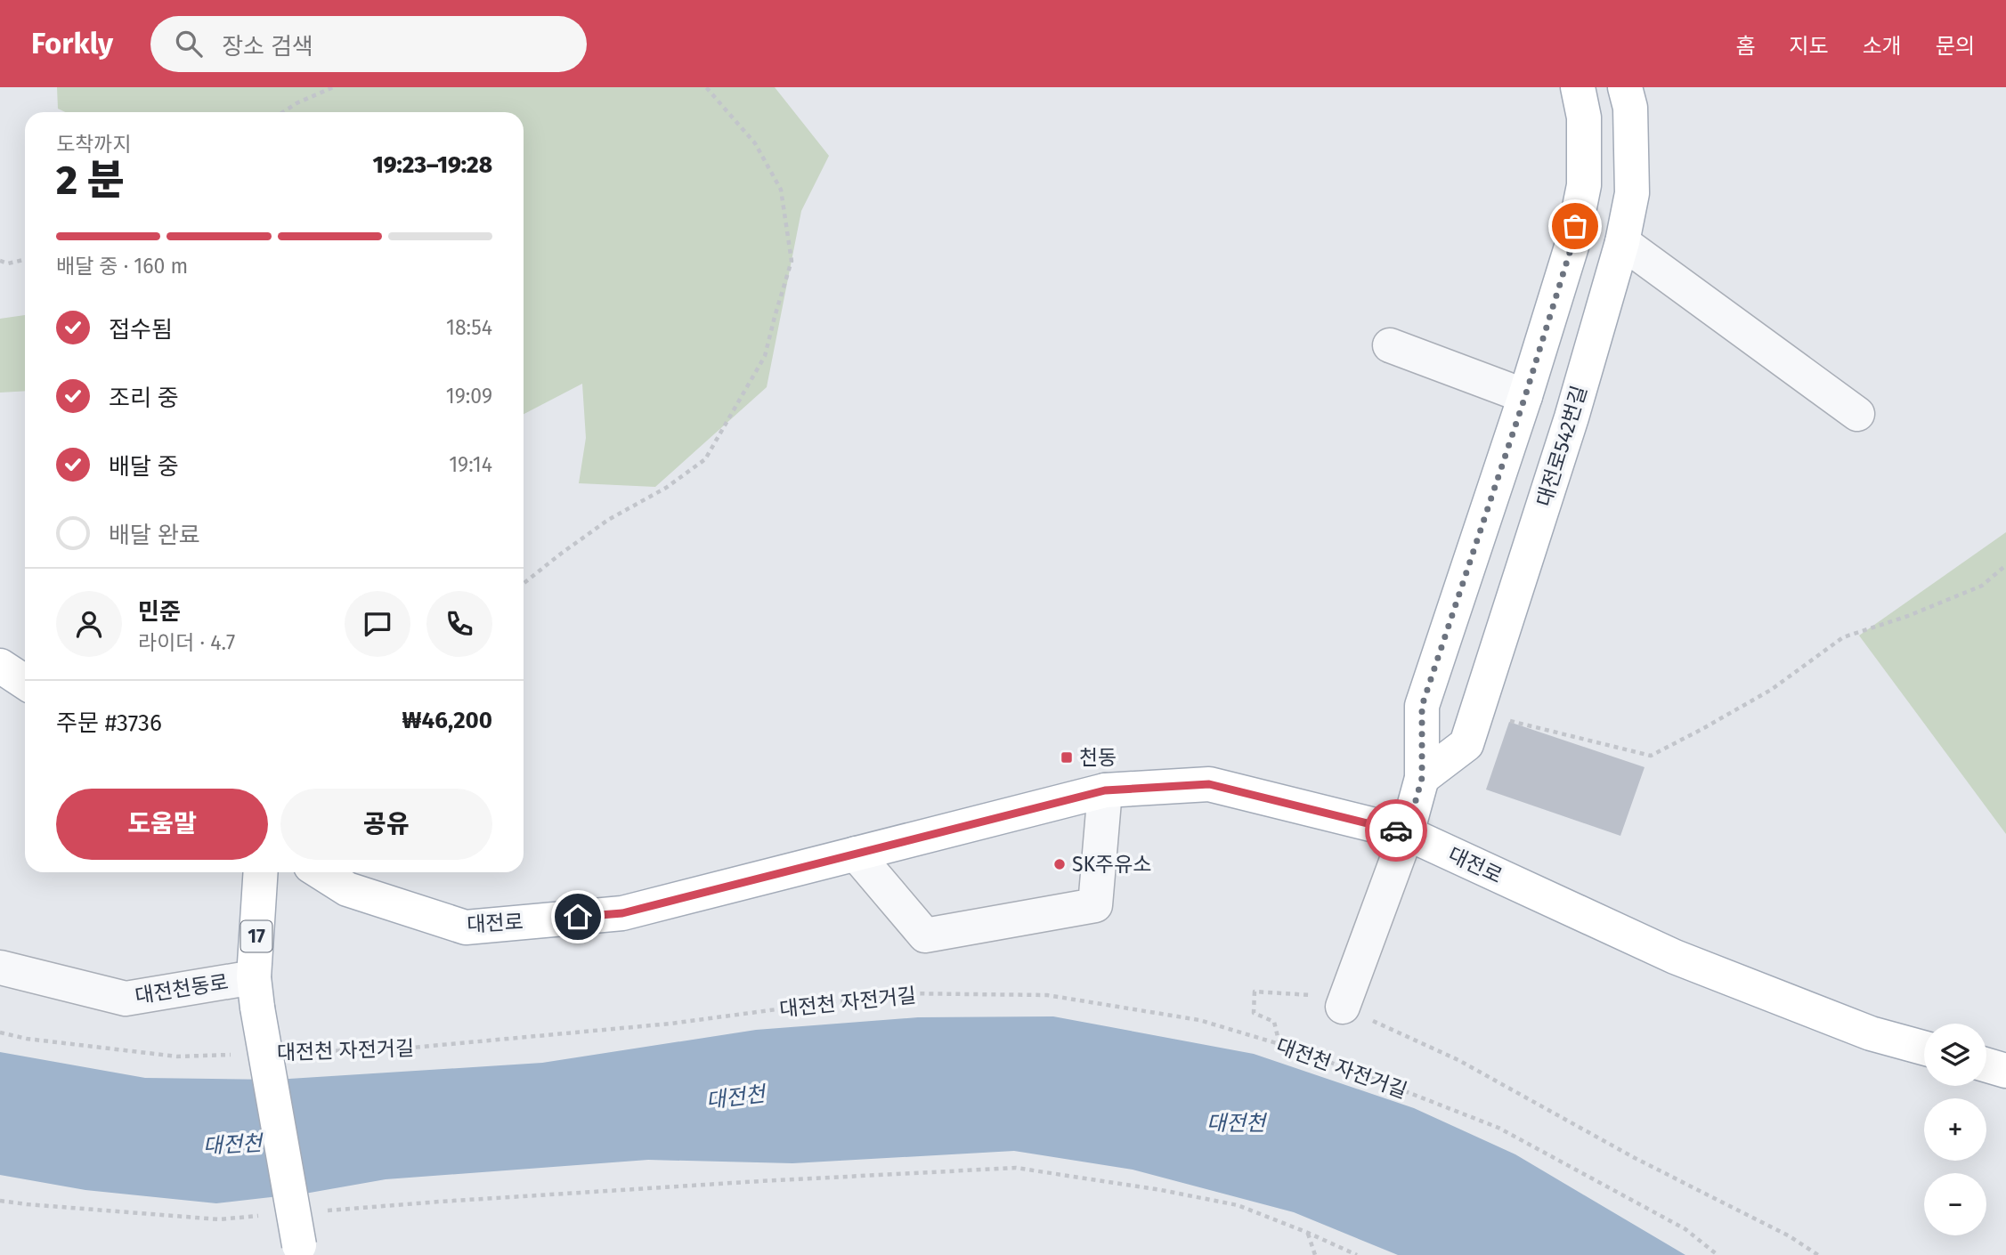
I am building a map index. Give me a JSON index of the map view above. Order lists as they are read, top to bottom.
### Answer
{
  "streets": {
    "main road": ["대전로542번길", "대전로", "17"],
    "street": ["대전천동로"],
    "path": ["대전천 자전거길"]
  },
  "crossings": [
    ["17", "대전천동로"]
  ],
  "water": ["대전천"],
  "places": {
    "transit": ["천동"],
    "other": ["SK주유소"]
  },
  "page": {
    "header": "Forkly",
    "search": "장소 검색",
    "nav": [
      "홈",
      "지도",
      "소개",
      "문의"
    ],
    "heading": ["2 분", "도착까지", "19:23–19:28"],
    "panel": [
      "민준",
      "라이더 · 4.7",
      "주문 #3736",
      "₩46,200"
    ],
    "bar": "배달 중 · 160 m",
    "list": [
      ["접수됨", "18:54"],
      ["조리 중", "19:09"],
      ["배달 중", "19:14"],
      "배달 완료"
    ],
    "buttons": ["도움말", "공유"],
    "map_buttons": ["+", "−"]
  }
}
